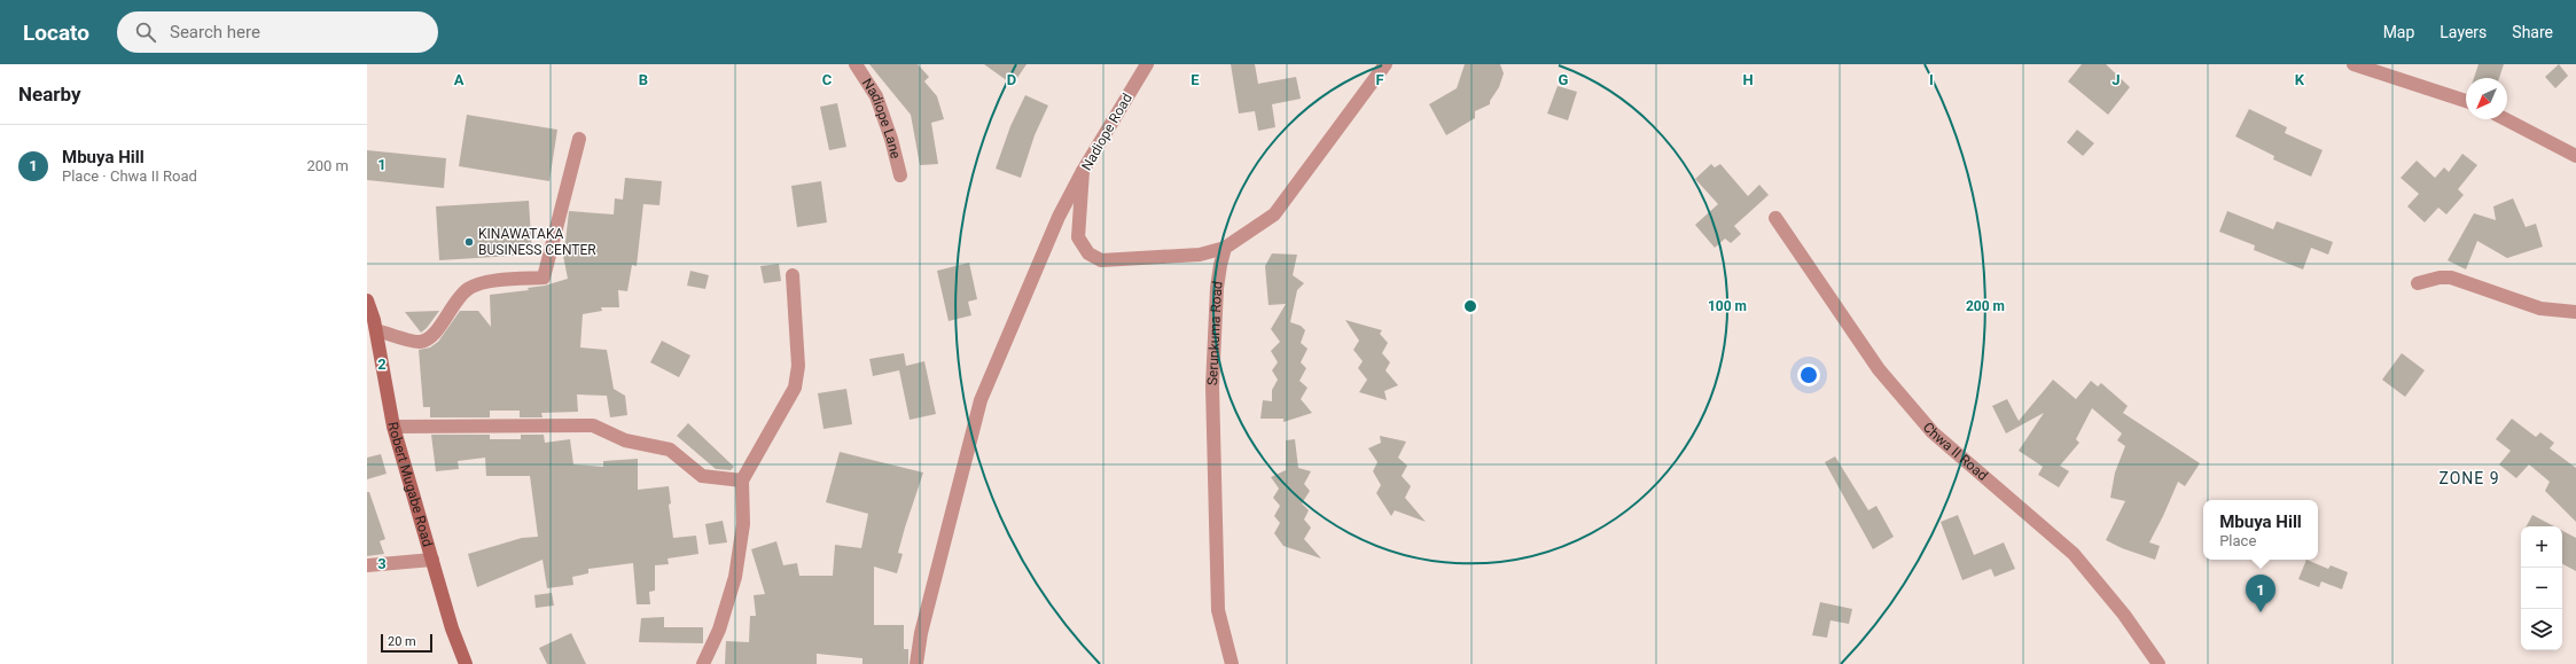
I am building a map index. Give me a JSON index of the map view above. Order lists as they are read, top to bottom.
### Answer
{
  "streets": {
    "street": [
      "Nadiope Lane",
      "Nadiope Road",
      "Serunkuma Road",
      "Chwa II Road",
      "Robert Mugabe Road"
    ]
  },
  "crossings": [
    ["Nadiope Road", "Serunkuma Road"]
  ],
  "districts": ["ZONE 9"],
  "places": ["KINAWATAKA BUSINESS CENTER"],
  "scale_bar": "20 m",
  "north": "bottom left",
  "page": {
    "header": "Locato",
    "search": "Search here",
    "nav": ["Map", "Layers", "Share"],
    "heading": "Nearby",
    "list": [
      {
        "mark": "1",
        "name": "Mbuya Hill",
        "note": "Place · Chwa II Road",
        "value": "200 m"
      }
    ],
    "popup": ["Mbuya Hill", "Place"],
    "map_buttons": ["+", "−"],
    "pins": "1",
    "scale": "20 m"
  },
  "grid": {
    "columns": [
      "A",
      "B",
      "C",
      "D",
      "E",
      "F",
      "G",
      "H",
      "I",
      "J",
      "K"
    ],
    "rows": ["1", "2", "3"]
  },
  "rings": ["100 m", "200 m"]
}
